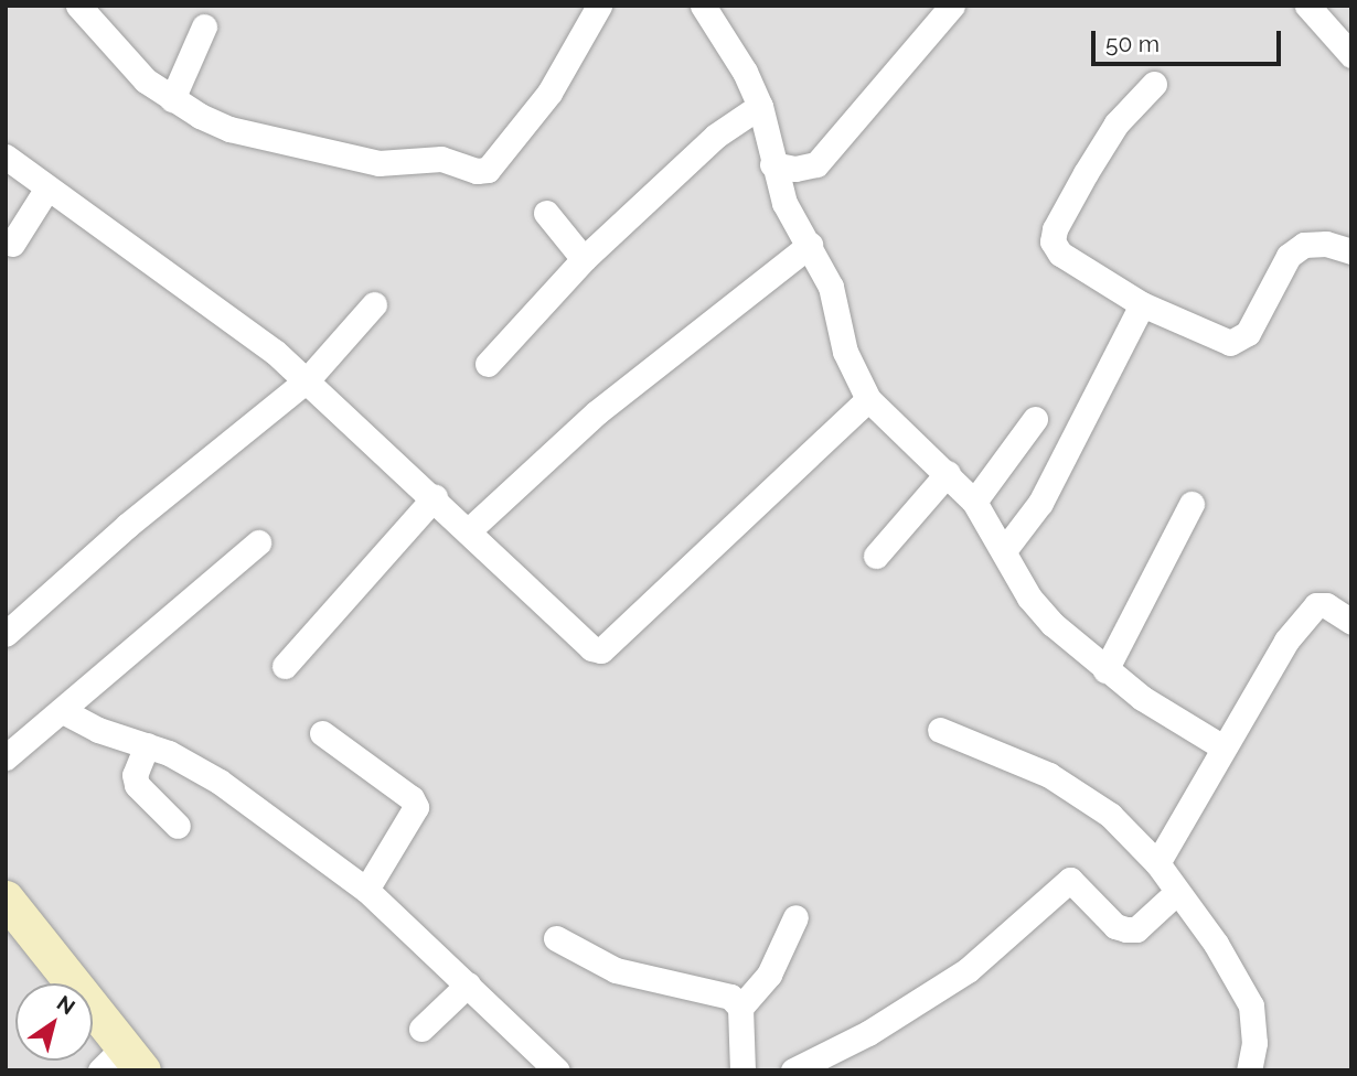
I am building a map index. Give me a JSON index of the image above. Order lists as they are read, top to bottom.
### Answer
{
  "scale_bar": "50 m",
  "north": "top right"
}
